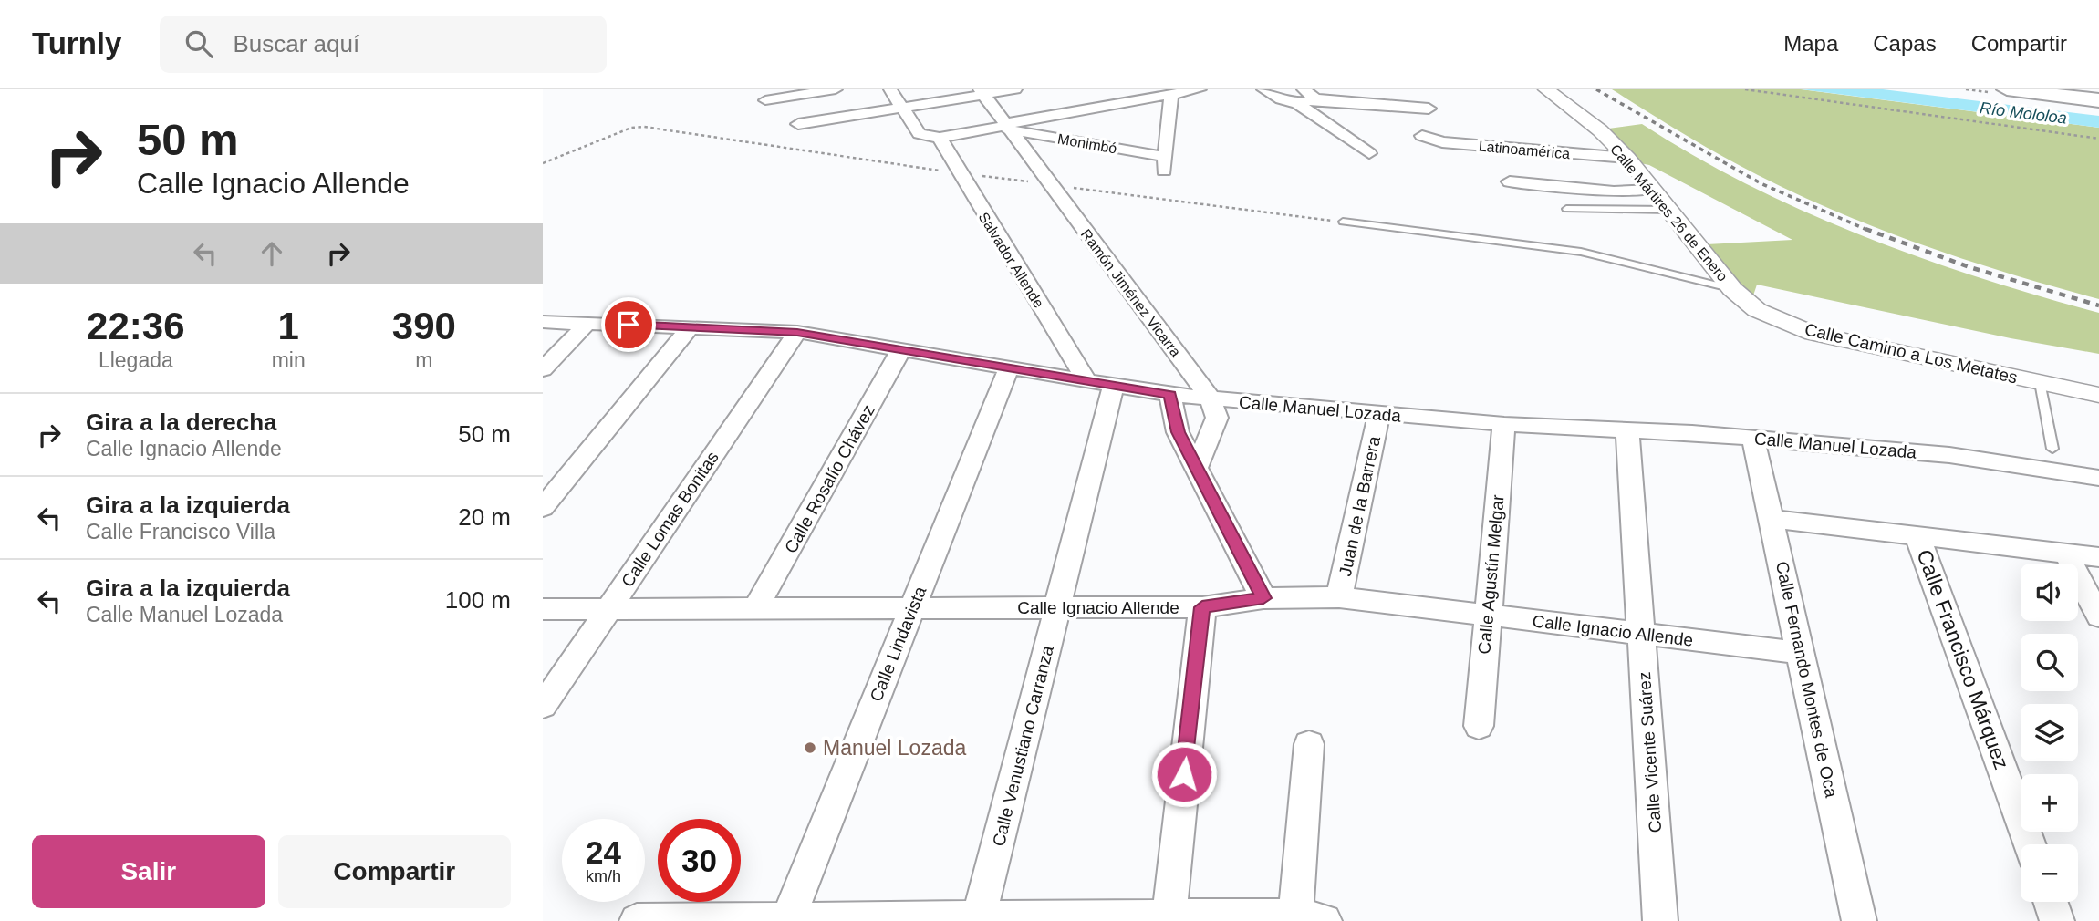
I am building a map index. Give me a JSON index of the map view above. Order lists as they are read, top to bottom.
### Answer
{
  "streets": {
    "street": [
      "Monimbó",
      "Latinoamérica",
      "Calle Mártires 26 de Enero",
      "Salvador Allende",
      "Ramón Jiménez Vicarra",
      "Calle Camino a Los Metates",
      "Calle Manuel Lozada",
      "Calle Rosalío Chávez",
      "Juan de la Barrera",
      "Calle Lomas Bonitas",
      "Calle Agustín Melgar",
      "Calle Ignacio Allende",
      "Calle Lindavista",
      "Calle Francisco Márquez",
      "Calle Fernando Montes de Oca",
      "Calle Venustiano Carranza",
      "Calle Vicente Suárez"
    ]
  },
  "crossings": [
    ["Monimbó", "Ramón Jiménez Vicarra"],
    ["Latinoamérica", "Calle Mártires 26 de Enero"],
    ["Calle Mártires 26 de Enero", "Calle Camino a Los Metates"],
    ["Salvador Allende", "Calle Manuel Lozada"],
    ["Ramón Jiménez Vicarra", "Calle Manuel Lozada"],
    ["Calle Manuel Lozada", "Calle Rosalío Chávez"],
    ["Calle Manuel Lozada", "Juan de la Barrera"],
    ["Calle Manuel Lozada", "Calle Lomas Bonitas"],
    ["Calle Manuel Lozada", "Calle Agustín Melgar"],
    ["Calle Manuel Lozada", "Calle Lindavista"],
    ["Calle Manuel Lozada", "Calle Fernando Montes de Oca"],
    ["Calle Manuel Lozada", "Calle Venustiano Carranza"],
    ["Calle Manuel Lozada", "Calle Vicente Suárez"],
    ["Calle Rosalío Chávez", "Calle Ignacio Allende"],
    ["Juan de la Barrera", "Calle Ignacio Allende"],
    ["Calle Lomas Bonitas", "Calle Ignacio Allende"],
    ["Calle Agustín Melgar", "Calle Ignacio Allende"],
    ["Calle Ignacio Allende", "Calle Lindavista"],
    ["Calle Ignacio Allende", "Calle Fernando Montes de Oca"],
    ["Calle Ignacio Allende", "Calle Venustiano Carranza"],
    ["Calle Ignacio Allende", "Calle Vicente Suárez"]
  ],
  "water": ["Río Mololoa"],
  "places": ["Manuel Lozada"],
  "page": {
    "header": "Turnly",
    "search": "Buscar aquí",
    "nav": ["Mapa", "Capas", "Compartir"],
    "turn": ["50 m", "Calle Ignacio Allende"],
    "eta": [
      "22:36",
      "Llegada",
      "1",
      "min",
      "390",
      "m"
    ],
    "list": [
      {
        "name": "Gira a la derecha",
        "note": "Calle Ignacio Allende",
        "value": "50 m"
      },
      {
        "name": "Gira a la izquierda",
        "note": "Calle Francisco Villa",
        "value": "20 m"
      },
      {
        "name": "Gira a la izquierda",
        "note": "Calle Manuel Lozada",
        "value": "100 m"
      }
    ],
    "map_buttons": ["+", "−"],
    "speed": "24 km/h",
    "limit": "30",
    "buttons": ["Salir", "Compartir"]
  }
}
